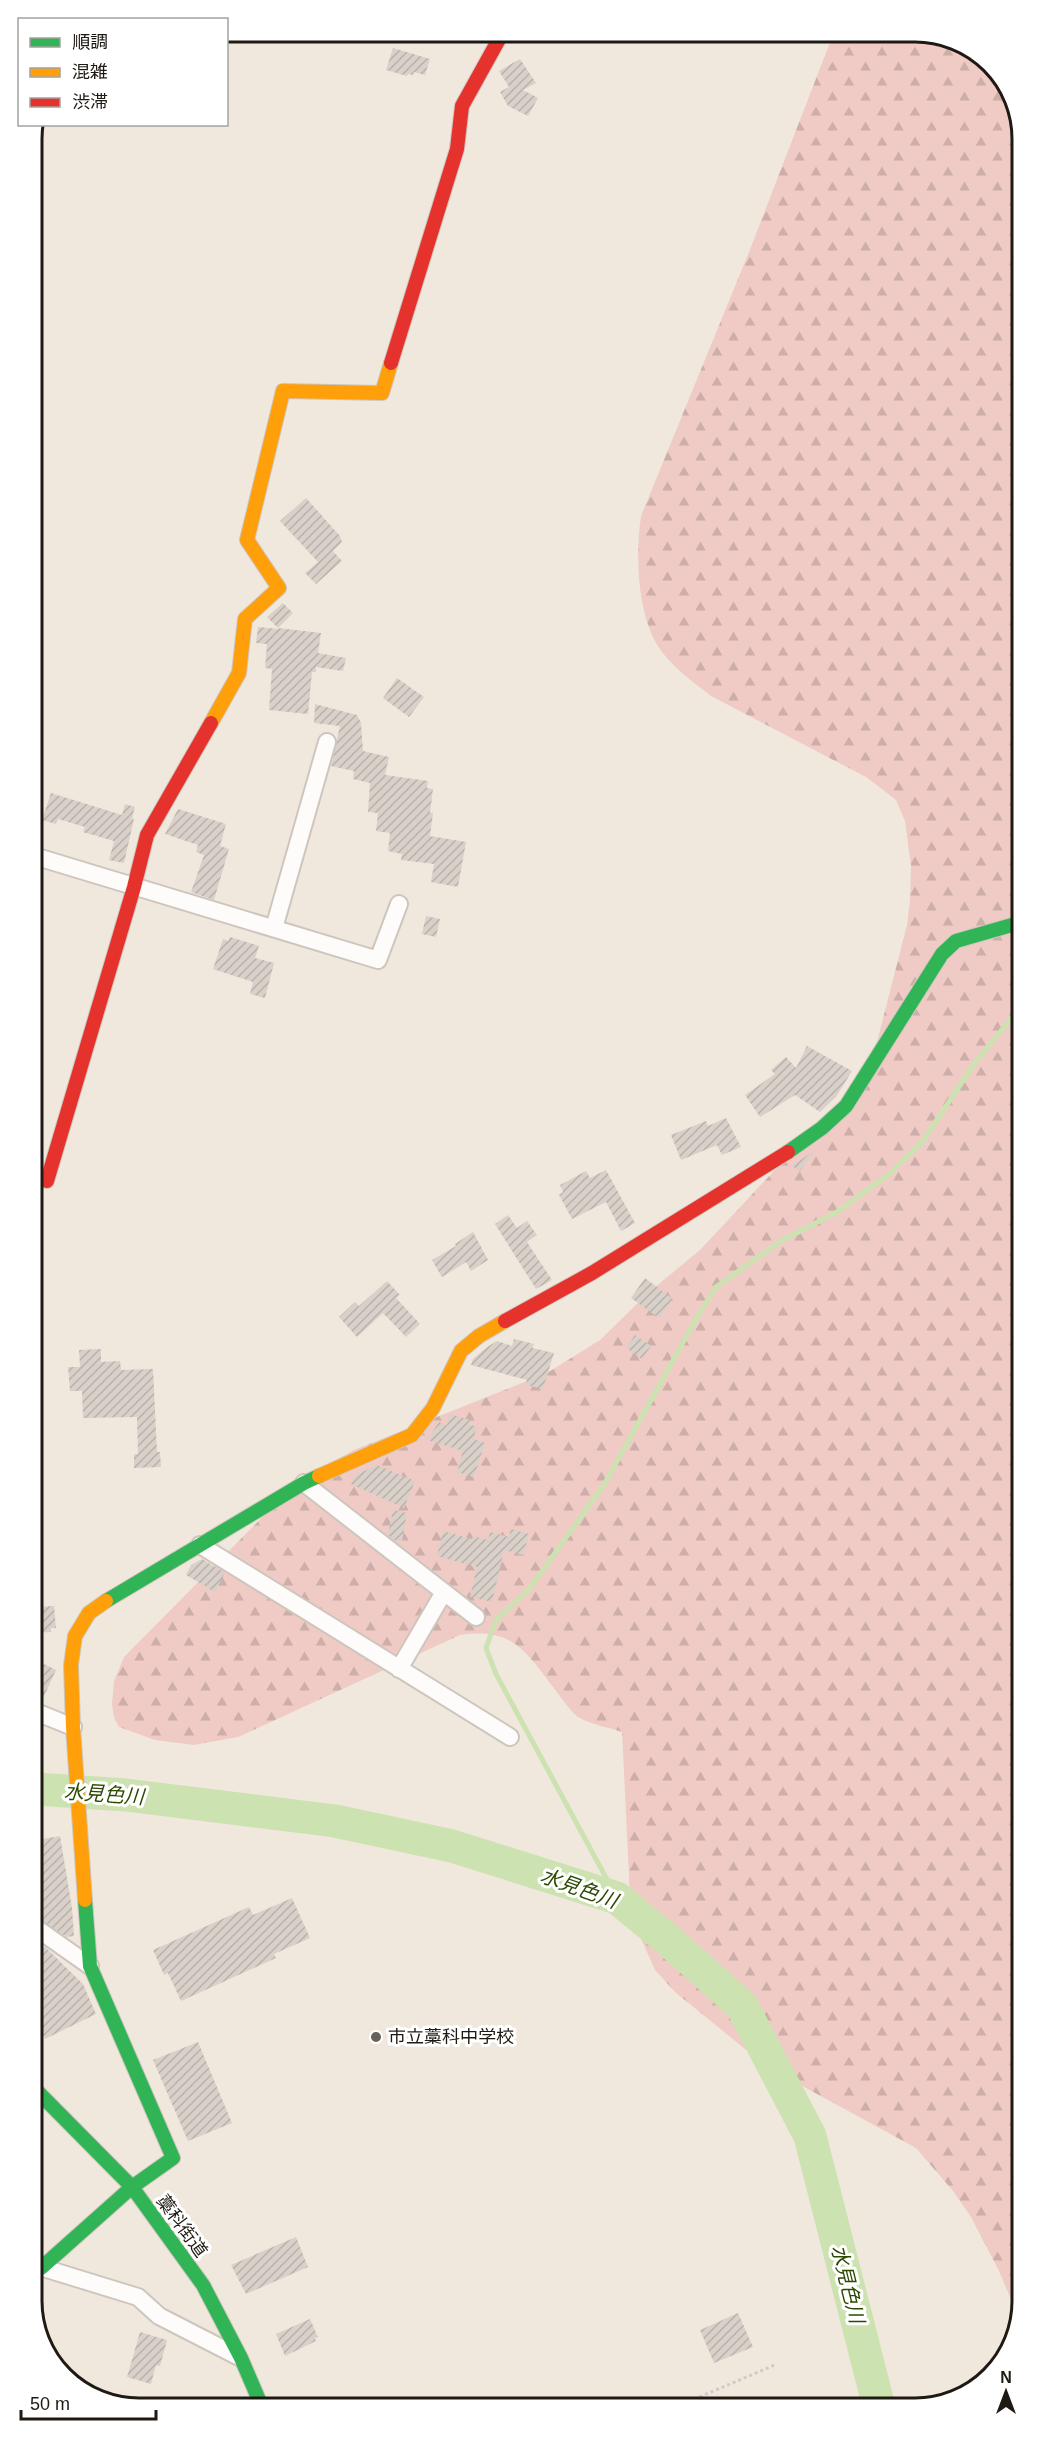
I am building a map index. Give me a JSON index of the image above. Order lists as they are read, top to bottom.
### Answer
{
  "streets": {
    "main road": ["藁科街道"]
  },
  "water": ["水見色川"],
  "places": ["市立藁科中学校"],
  "legend": ["順調", "混雑", "渋滞"],
  "scale_bar": "50 m",
  "north": "top"
}
